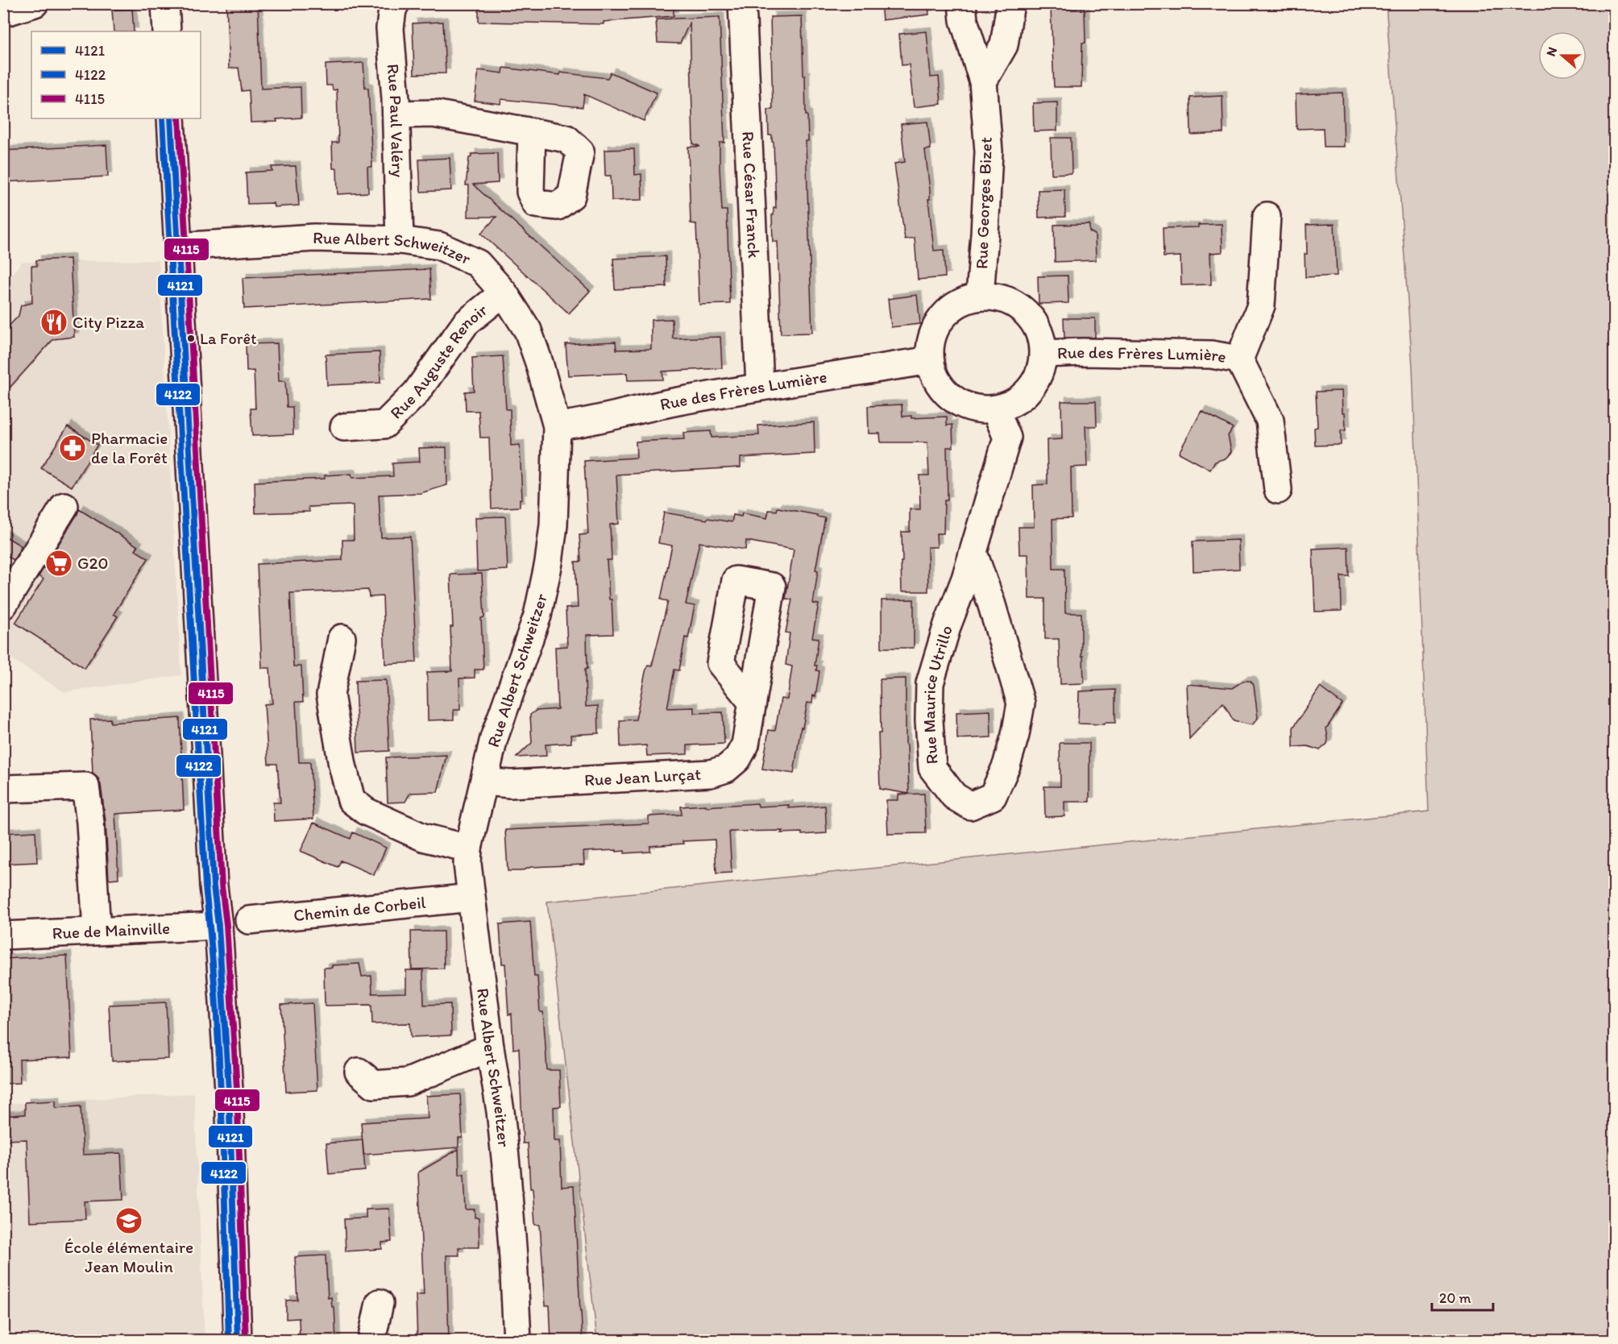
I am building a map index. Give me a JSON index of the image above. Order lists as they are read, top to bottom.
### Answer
{
  "streets": {
    "street": [
      "Rue Paul Valéry",
      "Rue César Franck",
      "Rue Georges Bizet",
      "Rue Albert Schweitzer",
      "Rue des Frères Lumière",
      "Rue Auguste Renoir",
      "Rue Maurice Utrillo",
      "Rue Jean Lurçat",
      "Chemin de Corbeil",
      "Rue de Mainville"
    ]
  },
  "crossings": [
    ["Rue Paul Valéry", "Rue Albert Schweitzer"],
    ["Rue César Franck", "Rue des Frères Lumière"],
    ["Rue Georges Bizet", "Rue des Frères Lumière"],
    ["Rue Georges Bizet", "Rue Maurice Utrillo"],
    ["Rue Albert Schweitzer", "Rue des Frères Lumière"],
    ["Rue Albert Schweitzer", "Rue Auguste Renoir"],
    ["Rue Albert Schweitzer", "Rue Jean Lurçat"],
    ["Rue Albert Schweitzer", "Chemin de Corbeil"],
    ["Rue des Frères Lumière", "Rue Maurice Utrillo"]
  ],
  "places": {
    "restaurant": ["City Pizza"],
    "other": ["La Forêt"],
    "pharmacy": ["Pharmacie de la Forêt"],
    "supermarket": ["G20"],
    "school or university": ["École élémentaire Jean Moulin"]
  },
  "lines": ["transit line 4121", "transit line 4122", "transit line 4115"],
  "legend": ["4121", "4122", "4115"],
  "scale_bar": "20 m",
  "north": "left"
}
